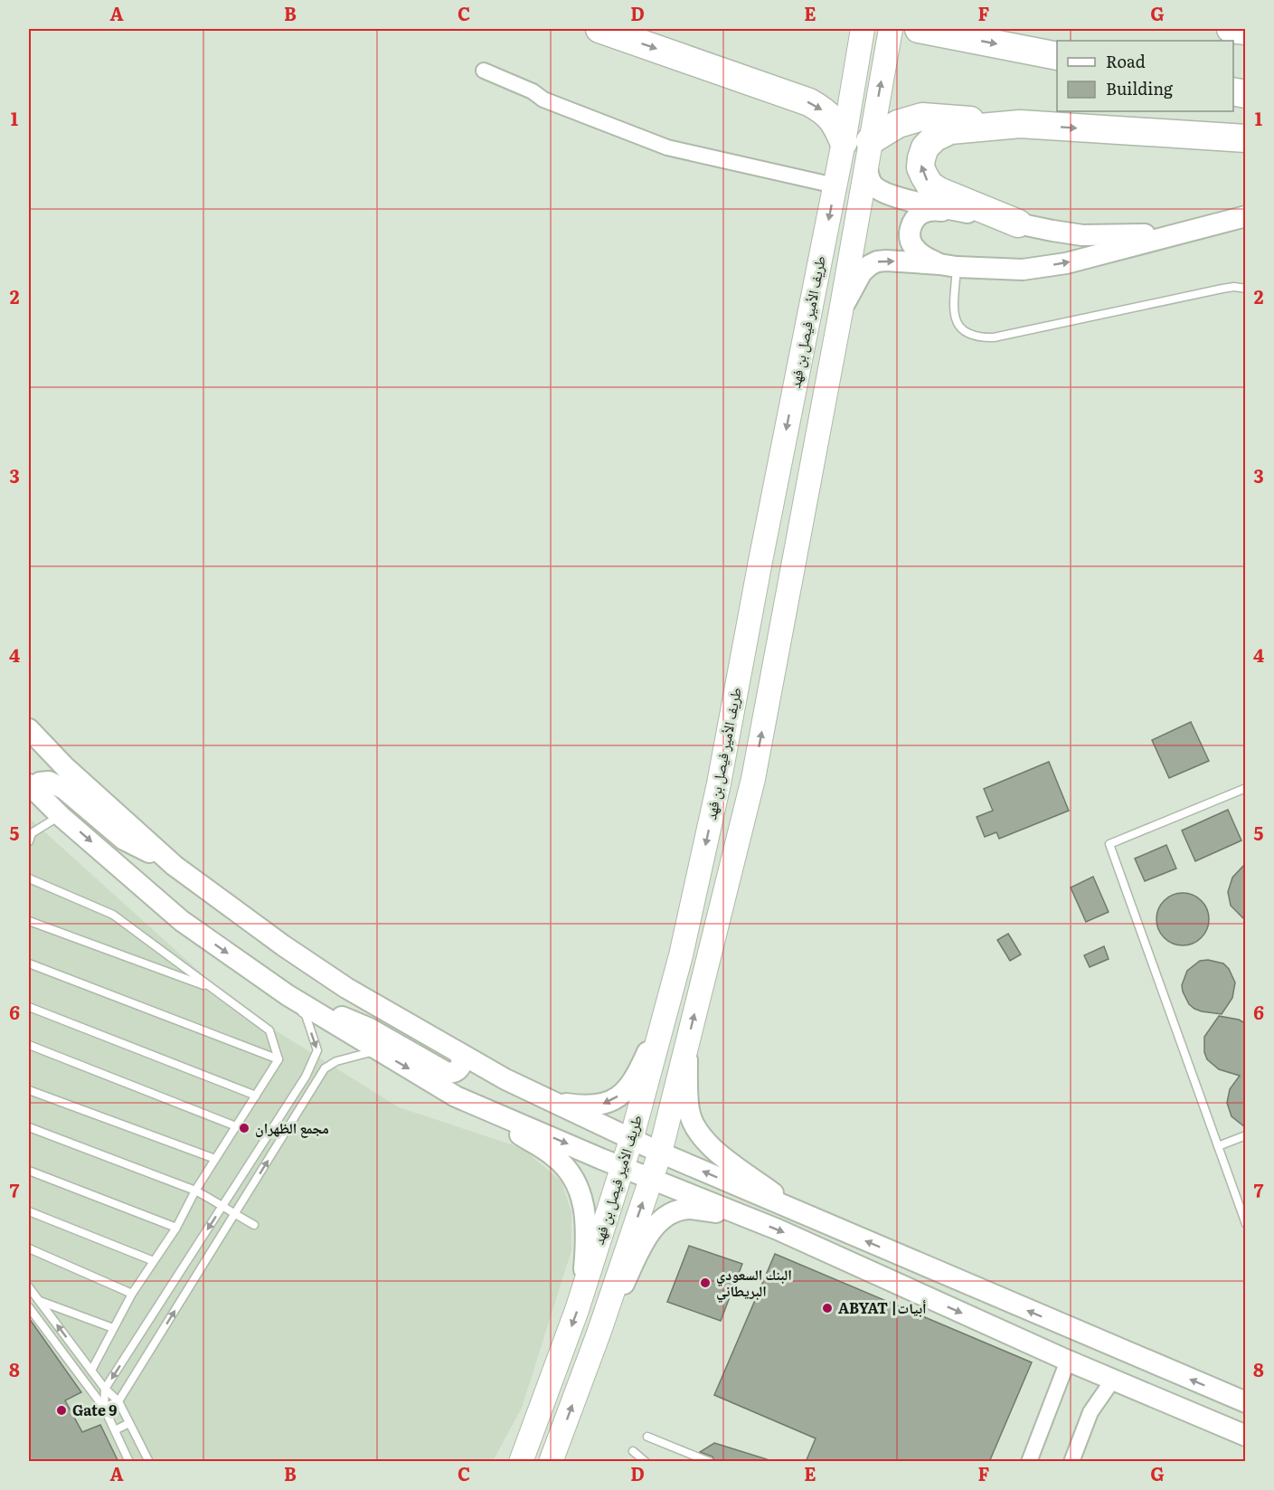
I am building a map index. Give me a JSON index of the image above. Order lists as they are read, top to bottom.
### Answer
{
  "streets": {
    "main road": ["طريف الأمير فيصل بن فهد"]
  },
  "places": [
    "مجمع الظهران",
    "البنك السعودي البريطاني",
    "ABYAT |أبيات",
    "Gate 9"
  ],
  "legend": ["Road", "Building"],
  "grid": {
    "columns": [
      "A",
      "B",
      "C",
      "D",
      "E",
      "F",
      "G"
    ],
    "rows": [
      "1",
      "2",
      "3",
      "4",
      "5",
      "6",
      "7",
      "8"
    ]
  }
}
